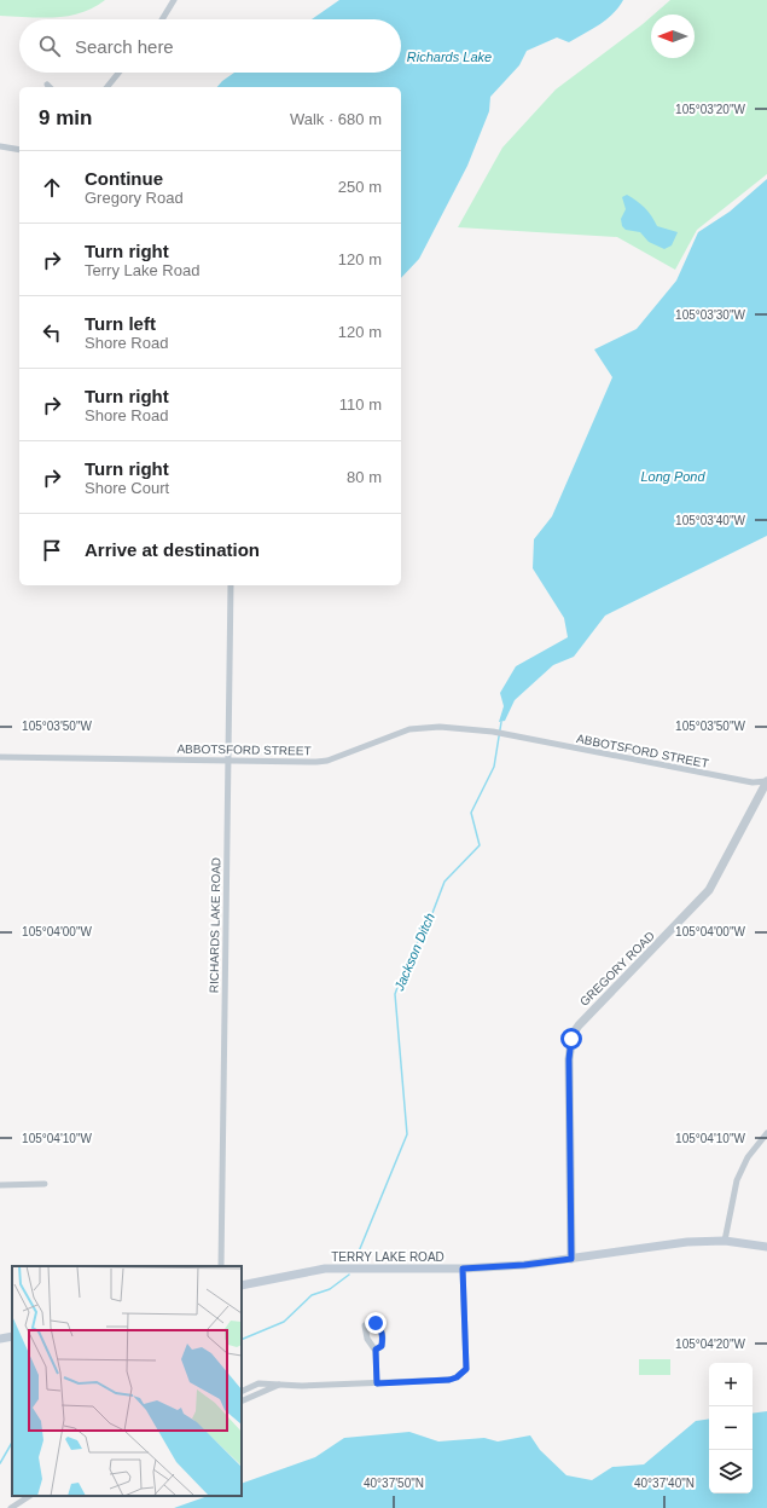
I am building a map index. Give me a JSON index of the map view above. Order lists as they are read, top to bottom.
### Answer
{
  "streets": {
    "main road": ["TERRY LAKE ROAD"],
    "street": ["ABBOTSFORD STREET", "RICHARDS LAKE ROAD", "GREGORY ROAD"]
  },
  "crossings": [
    ["ABBOTSFORD STREET", "RICHARDS LAKE ROAD"],
    ["ABBOTSFORD STREET", "GREGORY ROAD"],
    ["GREGORY ROAD", "TERRY LAKE ROAD"]
  ],
  "water": ["Richards Lake", "Long Pond", "Jackson Ditch"],
  "north": "left",
  "page": {
    "search": "Search here",
    "heading": ["9 min", "Walk · 680 m"],
    "list": [
      ["Continue", "Gregory Road", "250 m"],
      ["Turn right", "Terry Lake Road", "120 m"],
      ["Turn left", "Shore Road", "120 m"],
      ["Turn right", "Shore Road", "110 m"],
      ["Turn right", "Shore Court", "80 m"],
      "Arrive at destination"
    ],
    "map_buttons": ["+", "−"]
  },
  "coordinates": [
    "105°03'20\"W",
    "105°03'30\"W",
    "105°03'40\"W",
    "105°03'50\"W",
    "105°04'00\"W",
    "105°04'10\"W",
    "105°04'20\"W",
    "40°37'50\"N",
    "40°37'40\"N"
  ]
}
